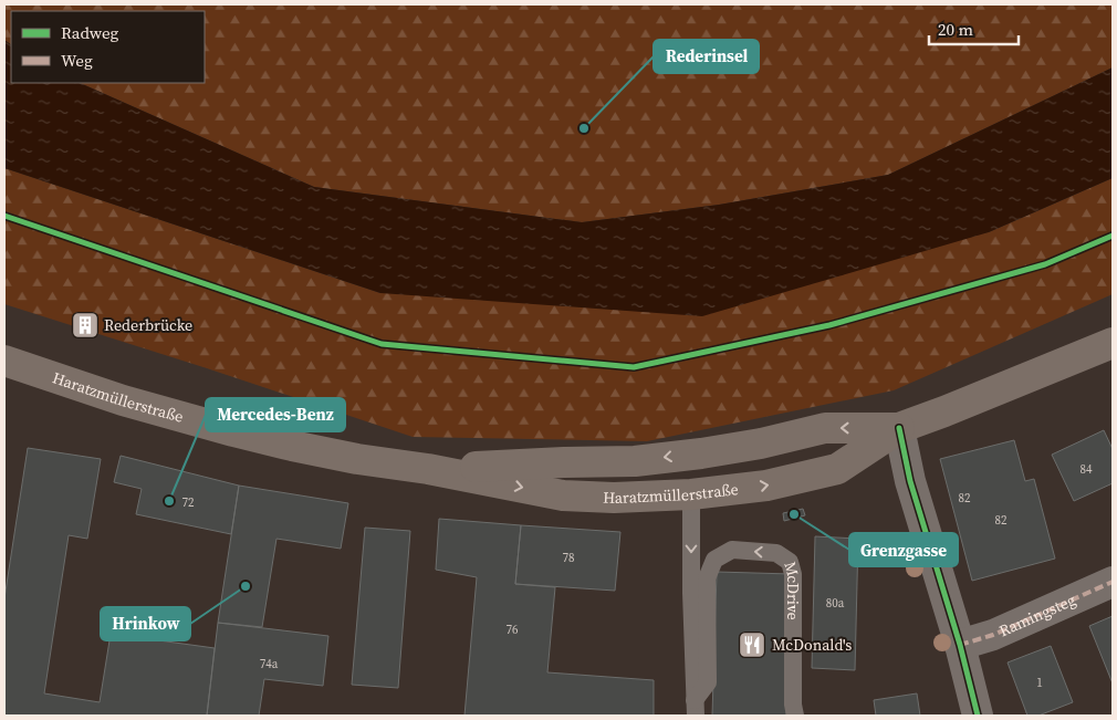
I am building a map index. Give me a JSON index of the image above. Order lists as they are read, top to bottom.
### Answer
{
  "streets": {
    "main road": ["Haratzmüllerstraße"],
    "street": ["Ramingsteg"],
    "lane": ["McDrive"]
  },
  "places": {
    "other": [
      "Rederinsel",
      "Mercedes-Benz",
      "Grenzgasse",
      "Hrinkow"
    ],
    "building": ["Rederbrücke"],
    "restaurant": ["McDonald's"]
  },
  "house_numbers": [
    "84",
    "82",
    "72",
    "82",
    "78",
    "80a",
    "76",
    "74a",
    "1"
  ],
  "legend": ["Radweg", "Weg"],
  "scale_bar": "20 m"
}
